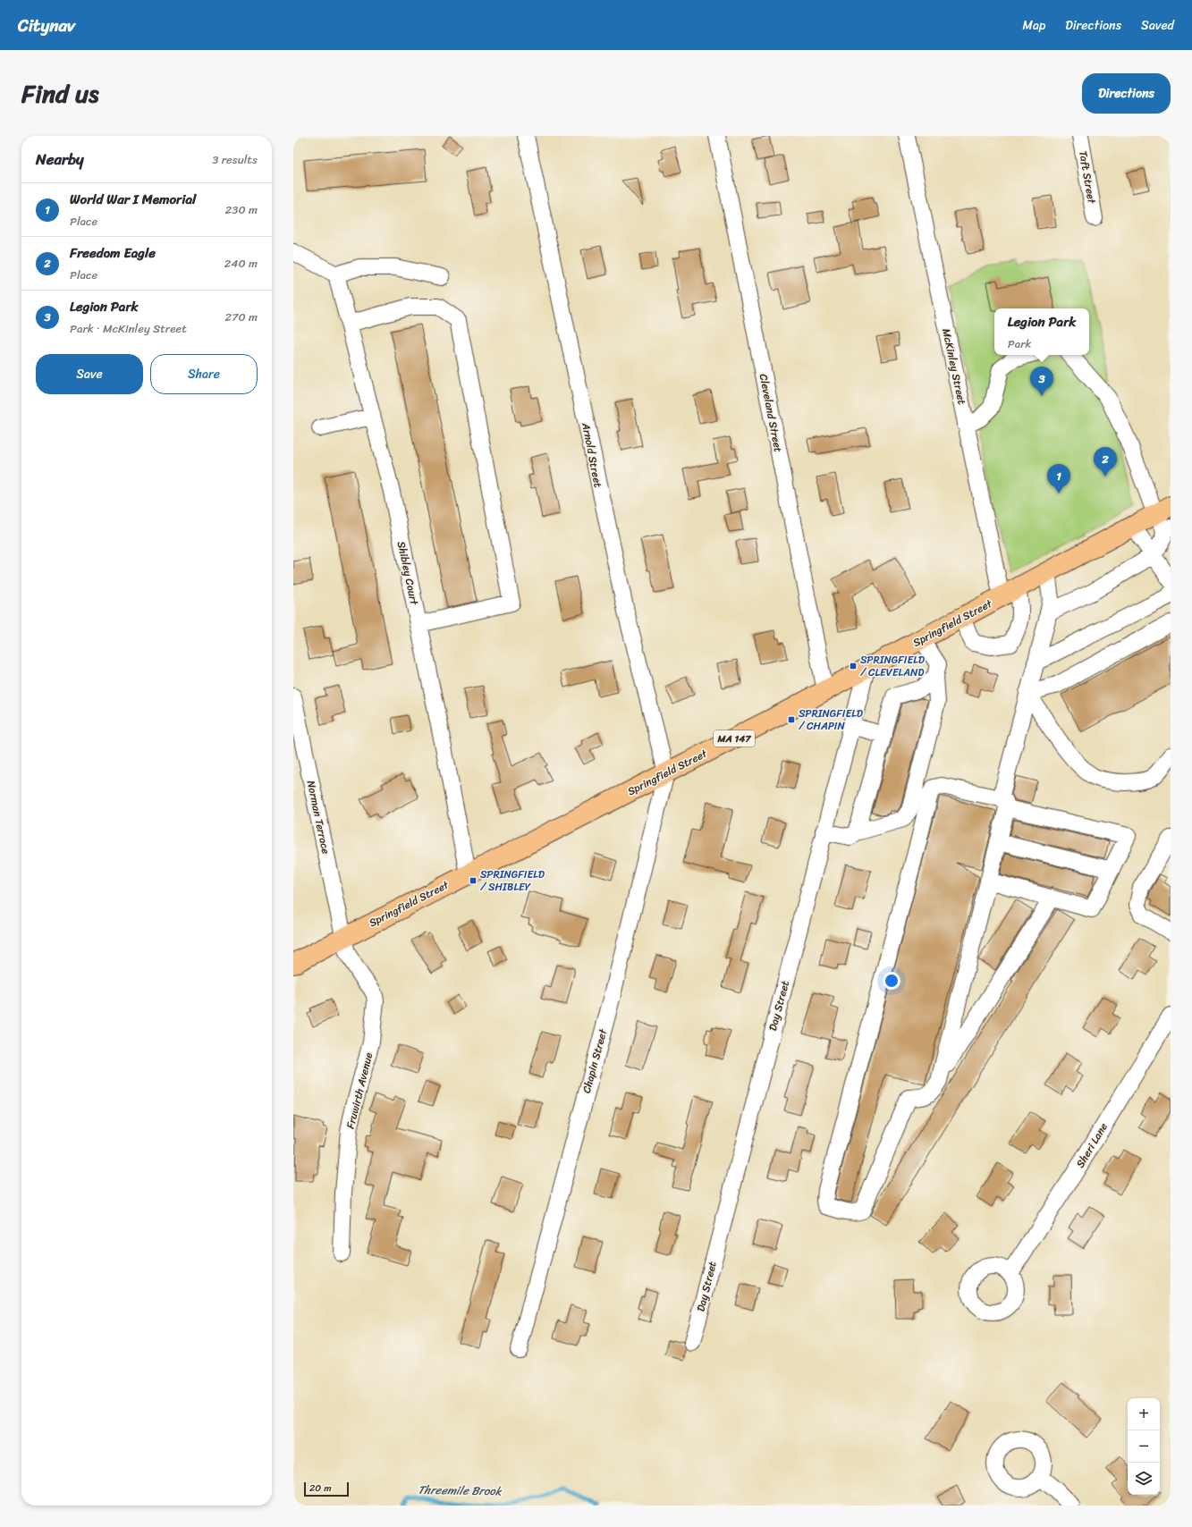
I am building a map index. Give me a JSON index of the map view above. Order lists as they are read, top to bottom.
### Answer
{
  "streets": {
    "main road": ["Springfield Street", "MA 147"],
    "street": [
      "Taft Street",
      "McKinley Street",
      "Cleveland Street",
      "Arnold Street",
      "Shibley Court",
      "Norman Terrace",
      "Day Street",
      "Chapin Street",
      "Fruwirth Avenue",
      "Sheri Lane"
    ]
  },
  "crossings": [
    ["McKinley Street", "Springfield Street"],
    ["Cleveland Street", "Springfield Street"],
    ["Arnold Street", "Springfield Street"],
    ["Arnold Street", "Chapin Street"],
    ["Shibley Court", "Springfield Street"],
    ["Springfield Street", "Norman Terrace"],
    ["Springfield Street", "Day Street"],
    ["Springfield Street", "Chapin Street"],
    ["Springfield Street", "Fruwirth Avenue"],
    ["Norman Terrace", "Fruwirth Avenue"]
  ],
  "water": ["Threemile Brook"],
  "places": {
    "transit": ["SPRINGFIELD / CLEVELAND", "SPRINGFIELD / CHAPIN", "SPRINGFIELD / SHIBLEY"]
  },
  "scale_bar": "20 m",
  "page": {
    "header": "Citynav",
    "nav": ["Map", "Directions", "Saved"],
    "title": "Find us",
    "buttons": [
      "Directions",
      ["Save", "Share"]
    ],
    "heading": ["Nearby", "3 results"],
    "list": [
      {
        "mark": "1",
        "name": "World War I Memorial",
        "note": "Place",
        "value": "230 m"
      },
      {
        "mark": "2",
        "name": "Freedom Eagle",
        "note": "Place",
        "value": "240 m"
      },
      {
        "mark": "3",
        "name": "Legion Park",
        "note": "Park · McKinley Street",
        "value": "270 m"
      }
    ],
    "popup": ["Legion Park", "Park"],
    "pins": ["3", "2", "1"],
    "map_buttons": ["+", "−"],
    "scale": "20 m"
  }
}
